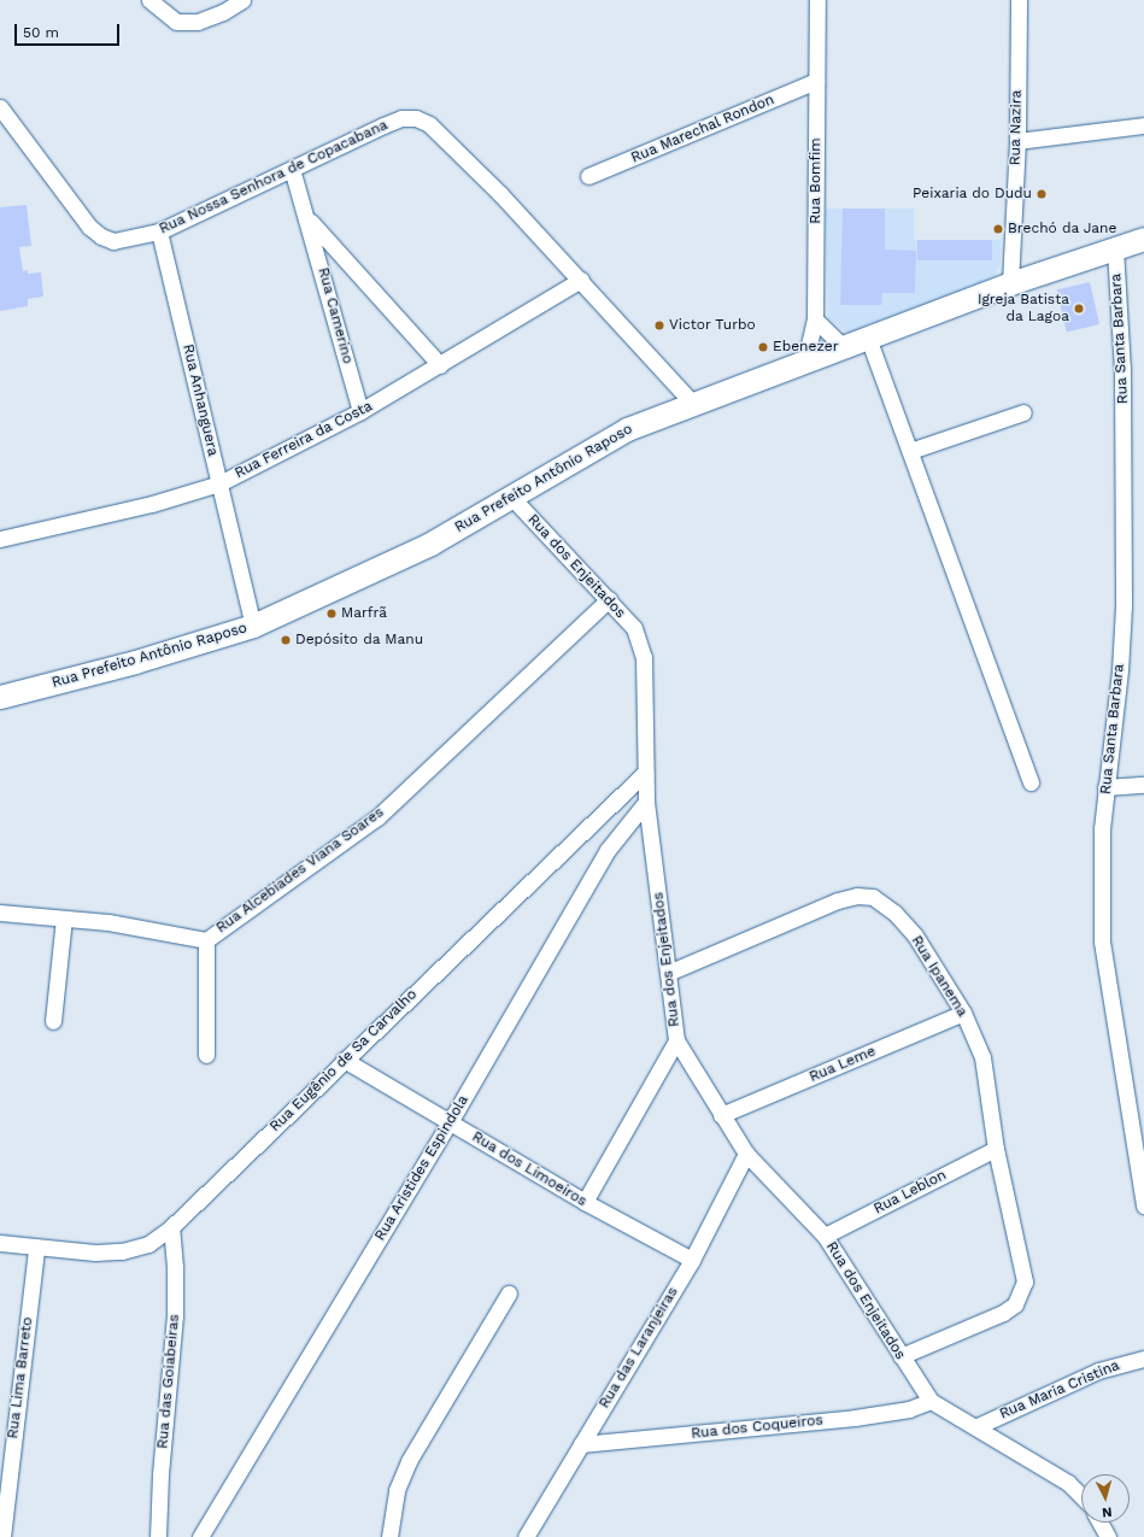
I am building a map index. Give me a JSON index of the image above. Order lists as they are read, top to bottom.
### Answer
{
  "streets": {
    "street": [
      "Rua Nazira",
      "Rua Marechal Rondon",
      "Rua Nossa Senhora de Copacabana",
      "Rua Bomfim",
      "Rua Camerino",
      "Rua Santa Barbara",
      "Rua Anhanguera",
      "Rua Ferreira da Costa",
      "Rua Prefeito Antônio Raposo",
      "Rua dos Enjeitados",
      "Rua Alcebíades Viana Soares",
      "Rua Ipanema",
      "Rua Eugênio de Sa Carvalho",
      "Rua Leme",
      "Rua Aristides Espindola",
      "Rua dos Limoeiros",
      "Rua Leblon",
      "Rua das Laranjeiras",
      "Rua Lima Barreto",
      "Rua das Goiabeiras",
      "Rua Maria Cristina",
      "Rua dos Coqueiros"
    ]
  },
  "crossings": [
    ["Rua Nazira", "Rua Prefeito Antônio Raposo"],
    ["Rua Marechal Rondon", "Rua Bomfim"],
    ["Rua Nossa Senhora de Copacabana", "Rua Camerino"],
    ["Rua Nossa Senhora de Copacabana", "Rua Anhanguera"],
    ["Rua Nossa Senhora de Copacabana", "Rua Ferreira da Costa"],
    ["Rua Nossa Senhora de Copacabana", "Rua Prefeito Antônio Raposo"],
    ["Rua Bomfim", "Rua Prefeito Antônio Raposo"],
    ["Rua Camerino", "Rua Ferreira da Costa"],
    ["Rua Santa Barbara", "Rua Prefeito Antônio Raposo"],
    ["Rua Anhanguera", "Rua Ferreira da Costa"],
    ["Rua Anhanguera", "Rua Prefeito Antônio Raposo"],
    ["Rua Prefeito Antônio Raposo", "Rua dos Enjeitados"],
    ["Rua dos Enjeitados", "Rua Alcebíades Viana Soares"],
    ["Rua dos Enjeitados", "Rua Ipanema"],
    ["Rua dos Enjeitados", "Rua Eugênio de Sa Carvalho"],
    ["Rua dos Enjeitados", "Rua Leme"],
    ["Rua dos Enjeitados", "Rua Aristides Espindola"],
    ["Rua dos Enjeitados", "Rua Leblon"],
    ["Rua dos Enjeitados", "Rua das Laranjeiras"],
    ["Rua dos Enjeitados", "Rua Maria Cristina"],
    ["Rua dos Enjeitados", "Rua dos Coqueiros"],
    ["Rua Ipanema", "Rua Leme"],
    ["Rua Ipanema", "Rua Leblon"],
    ["Rua Eugênio de Sa Carvalho", "Rua dos Limoeiros"],
    ["Rua Eugênio de Sa Carvalho", "Rua Lima Barreto"],
    ["Rua Eugênio de Sa Carvalho", "Rua das Goiabeiras"],
    ["Rua Aristides Espindola", "Rua dos Limoeiros"],
    ["Rua dos Limoeiros", "Rua das Laranjeiras"],
    ["Rua das Laranjeiras", "Rua dos Coqueiros"]
  ],
  "places": [
    "Peixaria do Dudu",
    "Brechó da Jane",
    "Igreja Batista da Lagoa",
    "Victor Turbo",
    "Ebenezer",
    "Marfrã",
    "Depósito da Manu"
  ],
  "scale_bar": "50 m",
  "north": "bottom"
}
